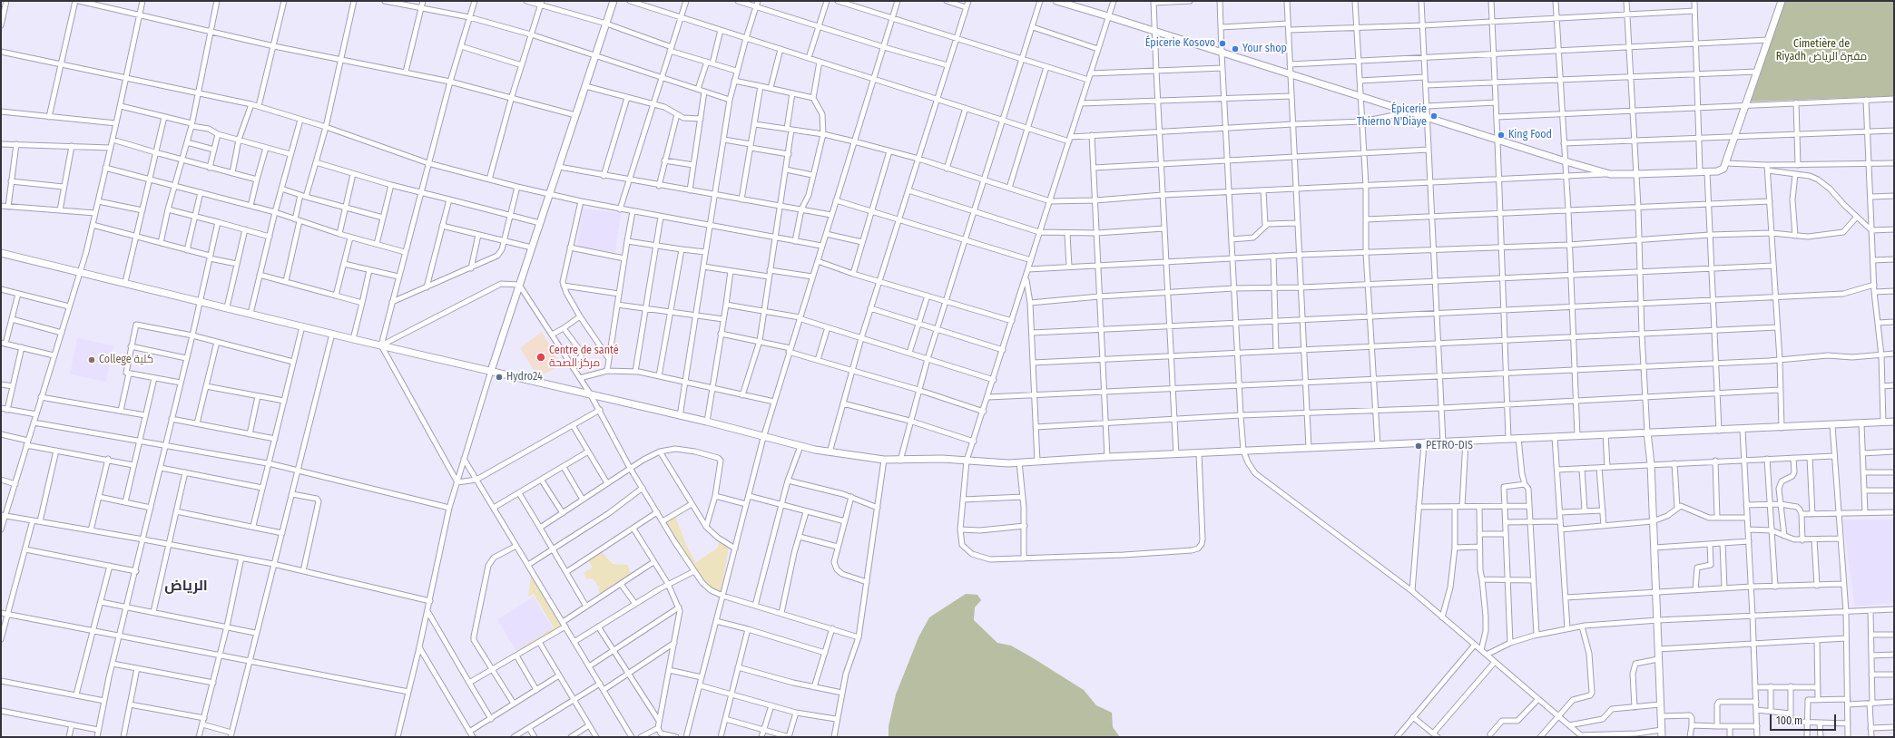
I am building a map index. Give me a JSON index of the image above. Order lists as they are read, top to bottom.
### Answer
{
  "districts": ["الرياض"],
  "parks": ["Cimetière de Riyadh مقبرة الرياض"],
  "places": [
    "Épicerie Kosovo",
    "Your shop",
    "Épicerie Thierno N'Diaye",
    "King Food",
    "Centre de santé مركز الصحة",
    "College كلية",
    "Hydro24",
    "PETRO-DIS"
  ],
  "scale_bar": "100 m"
}
